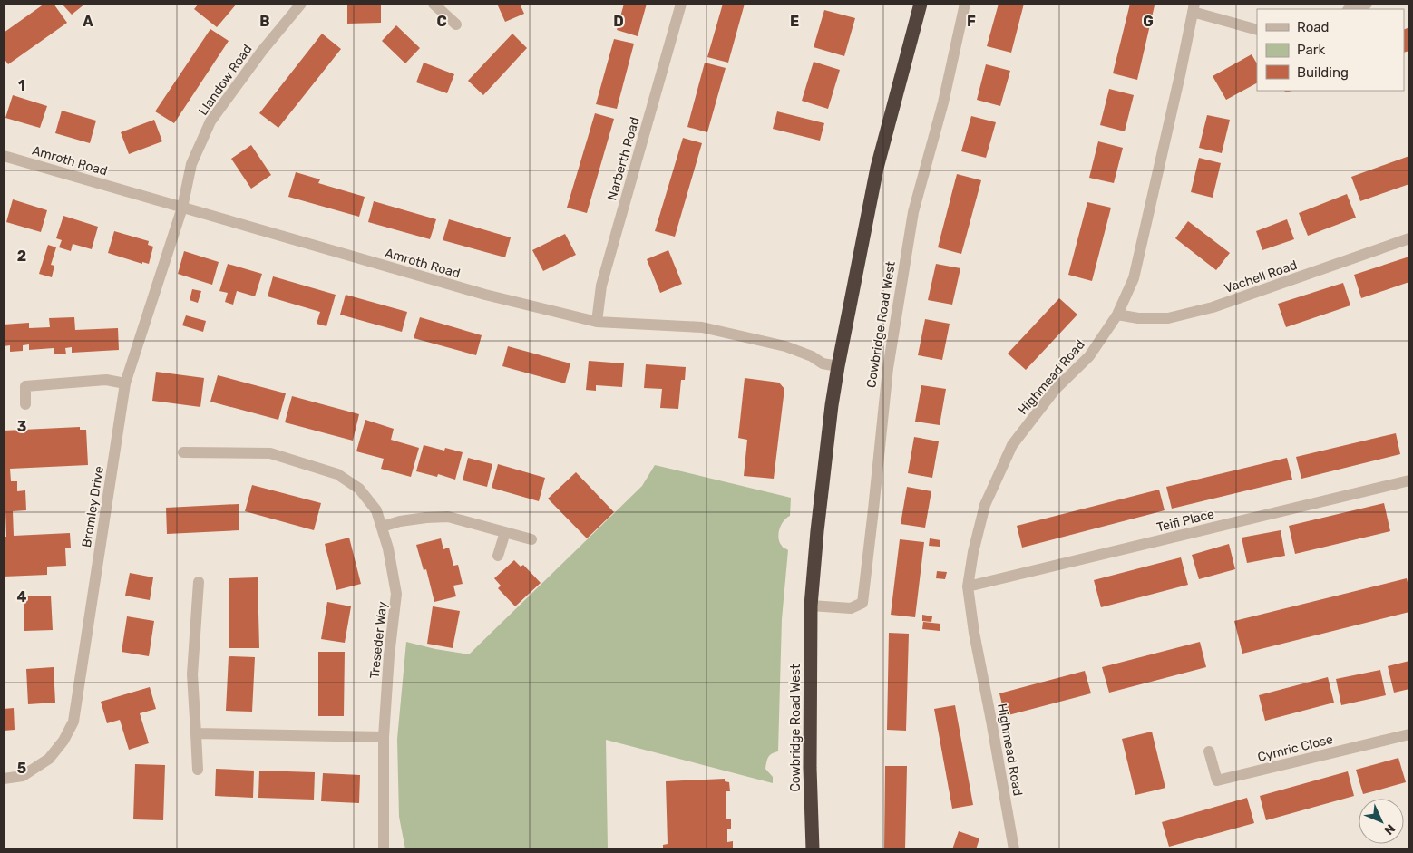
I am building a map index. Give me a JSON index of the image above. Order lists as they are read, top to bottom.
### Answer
{
  "streets": {
    "highway": ["Cowbridge Road West"],
    "street": [
      "Llandow Road",
      "Narberth Road",
      "Amroth Road",
      "Vachell Road",
      "Highmead Road",
      "Bromley Drive",
      "Teifi Place",
      "Treseder Way",
      "Cymric Close"
    ]
  },
  "crossings": [
    ["Llandow Road", "Amroth Road"],
    ["Llandow Road", "Bromley Drive"],
    ["Narberth Road", "Amroth Road"],
    ["Amroth Road", "Cowbridge Road West"],
    ["Amroth Road", "Bromley Drive"],
    ["Vachell Road", "Highmead Road"],
    ["Highmead Road", "Teifi Place"]
  ],
  "legend": ["Road", "Park", "Building"],
  "north": "bottom right",
  "grid": {
    "columns": [
      "A",
      "B",
      "C",
      "D",
      "E",
      "F",
      "G"
    ],
    "rows": [
      "1",
      "2",
      "3",
      "4",
      "5"
    ]
  }
}
